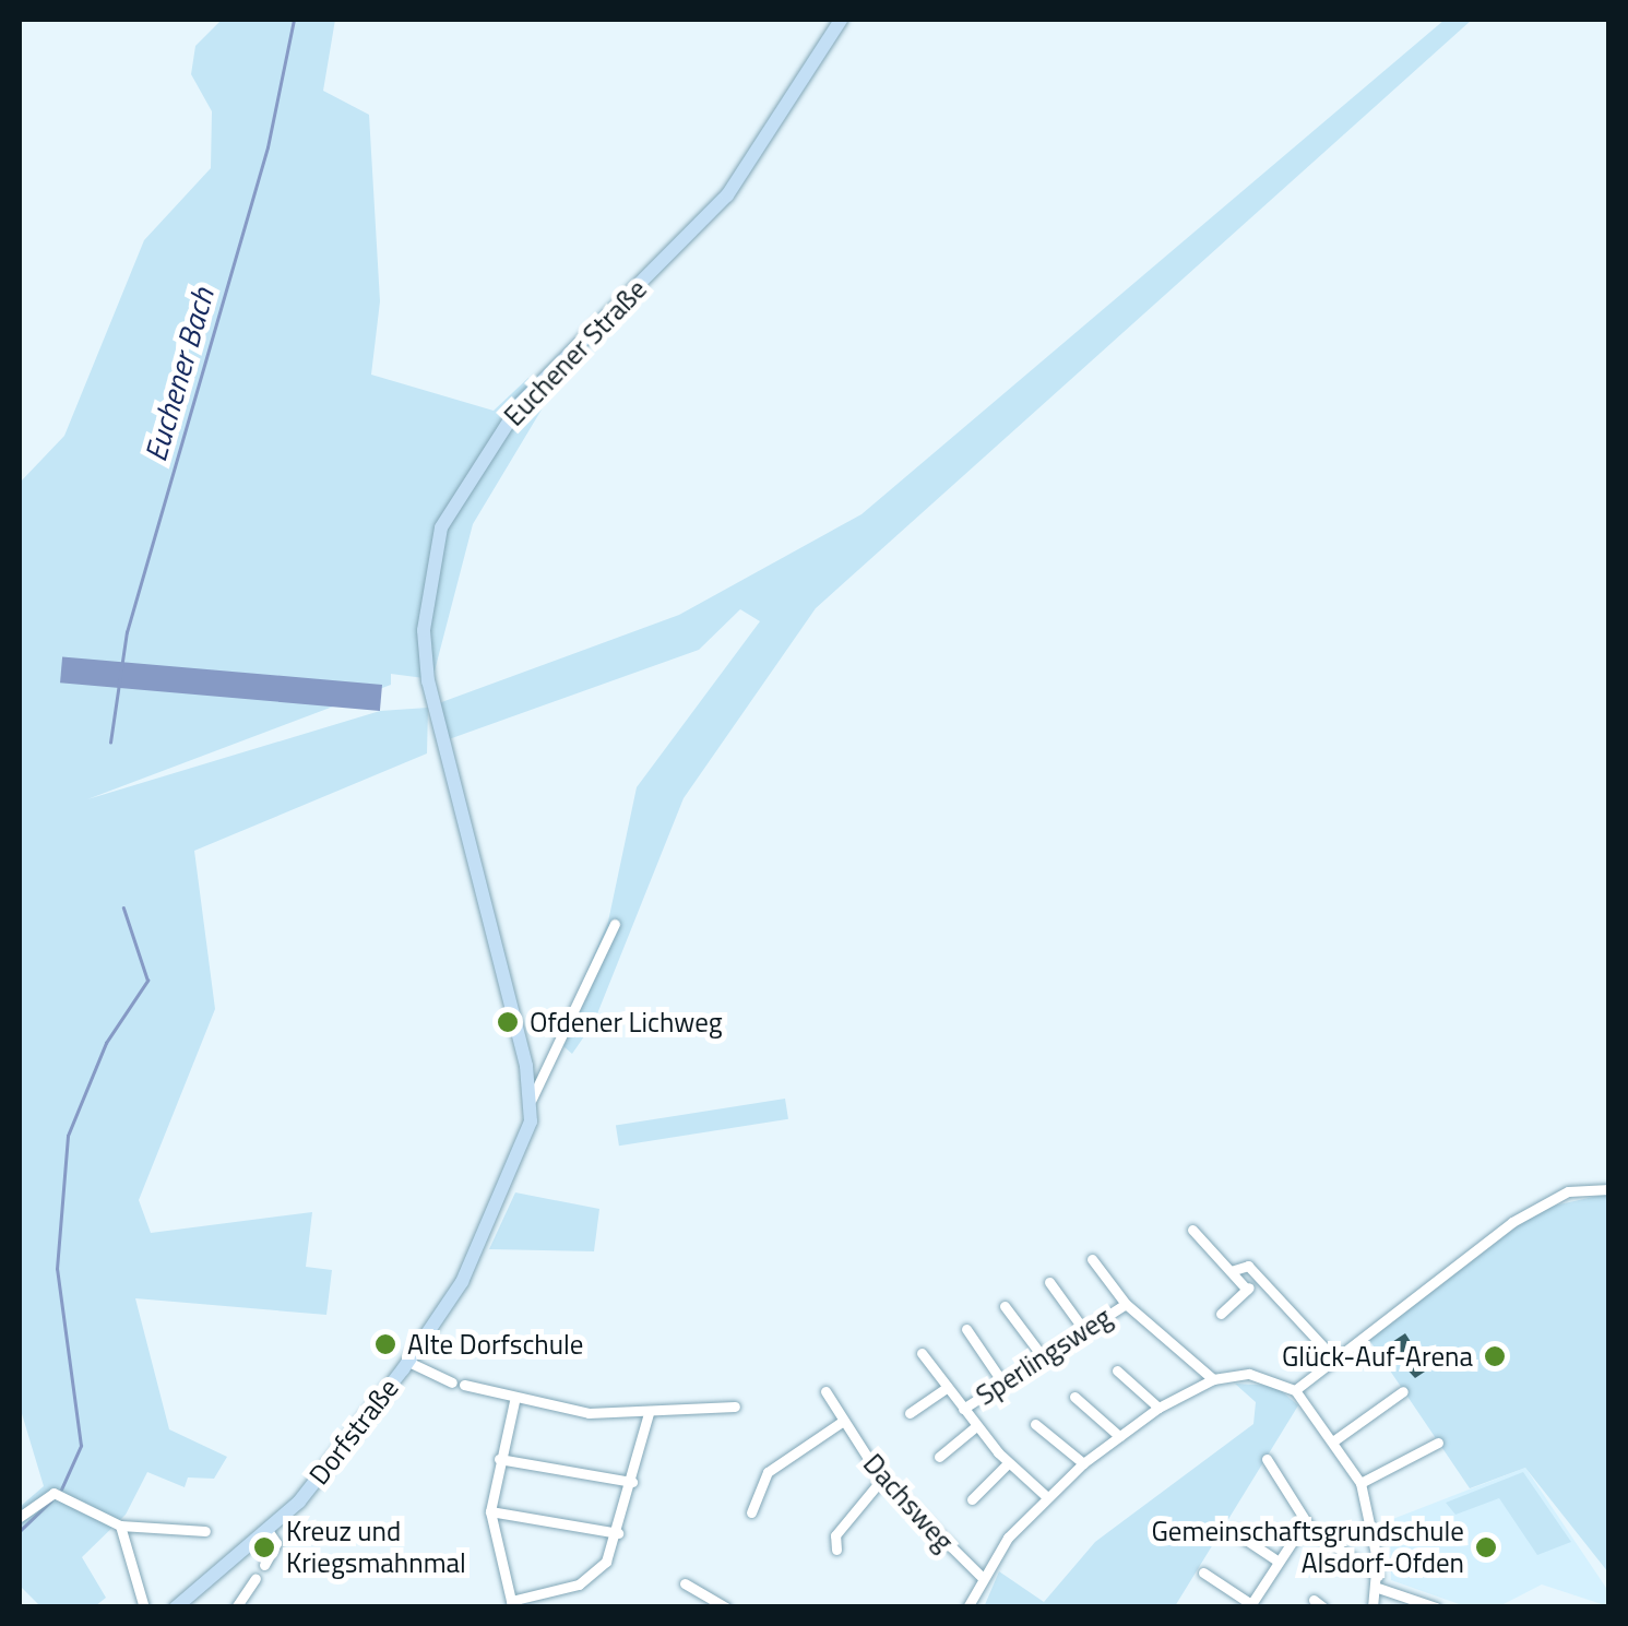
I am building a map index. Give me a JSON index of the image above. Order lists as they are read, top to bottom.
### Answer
{
  "streets": {
    "main road": ["Euchener Straße", "Dorfstraße"],
    "street": ["Sperlingsweg", "Dachsweg"]
  },
  "crossings": [
    ["Euchener Straße", "Dorfstraße"]
  ],
  "water": ["Euchener Bach"],
  "places": [
    "Ofdener Lichweg",
    "Alte Dorfschule",
    "Glück-Auf-Arena",
    "Kreuz und Kriegsmahnmal",
    "Gemeinschaftsgrundschule Alsdorf-Ofden"
  ]
}
